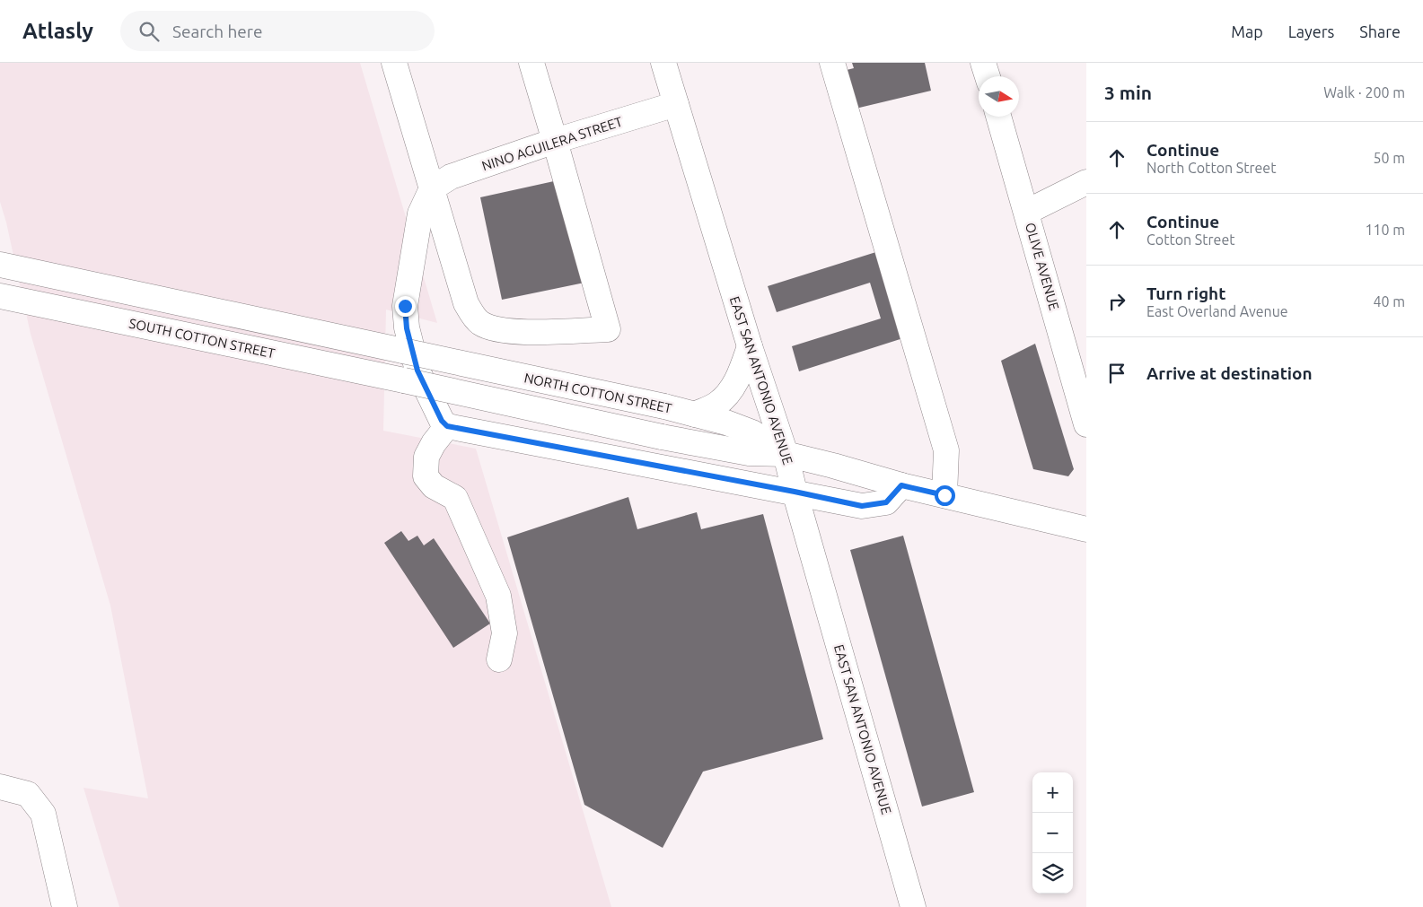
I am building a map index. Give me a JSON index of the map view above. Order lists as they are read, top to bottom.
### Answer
{
  "streets": {
    "street": [
      "NINO AGUILERA STREET",
      "OLIVE AVENUE",
      "SOUTH COTTON STREET",
      "EAST SAN ANTONIO AVENUE",
      "NORTH COTTON STREET"
    ]
  },
  "crossings": [
    ["NINO AGUILERA STREET", "EAST SAN ANTONIO AVENUE"],
    ["SOUTH COTTON STREET", "NORTH COTTON STREET"],
    ["EAST SAN ANTONIO AVENUE", "NORTH COTTON STREET"]
  ],
  "north": "right",
  "page": {
    "header": "Atlasly",
    "search": "Search here",
    "nav": ["Map", "Layers", "Share"],
    "heading": ["3 min", "Walk · 200 m"],
    "list": [
      ["Continue", "North Cotton Street", "50 m"],
      ["Continue", "Cotton Street", "110 m"],
      ["Turn right", "East Overland Avenue", "40 m"],
      "Arrive at destination"
    ],
    "map_buttons": ["+", "−"]
  }
}
